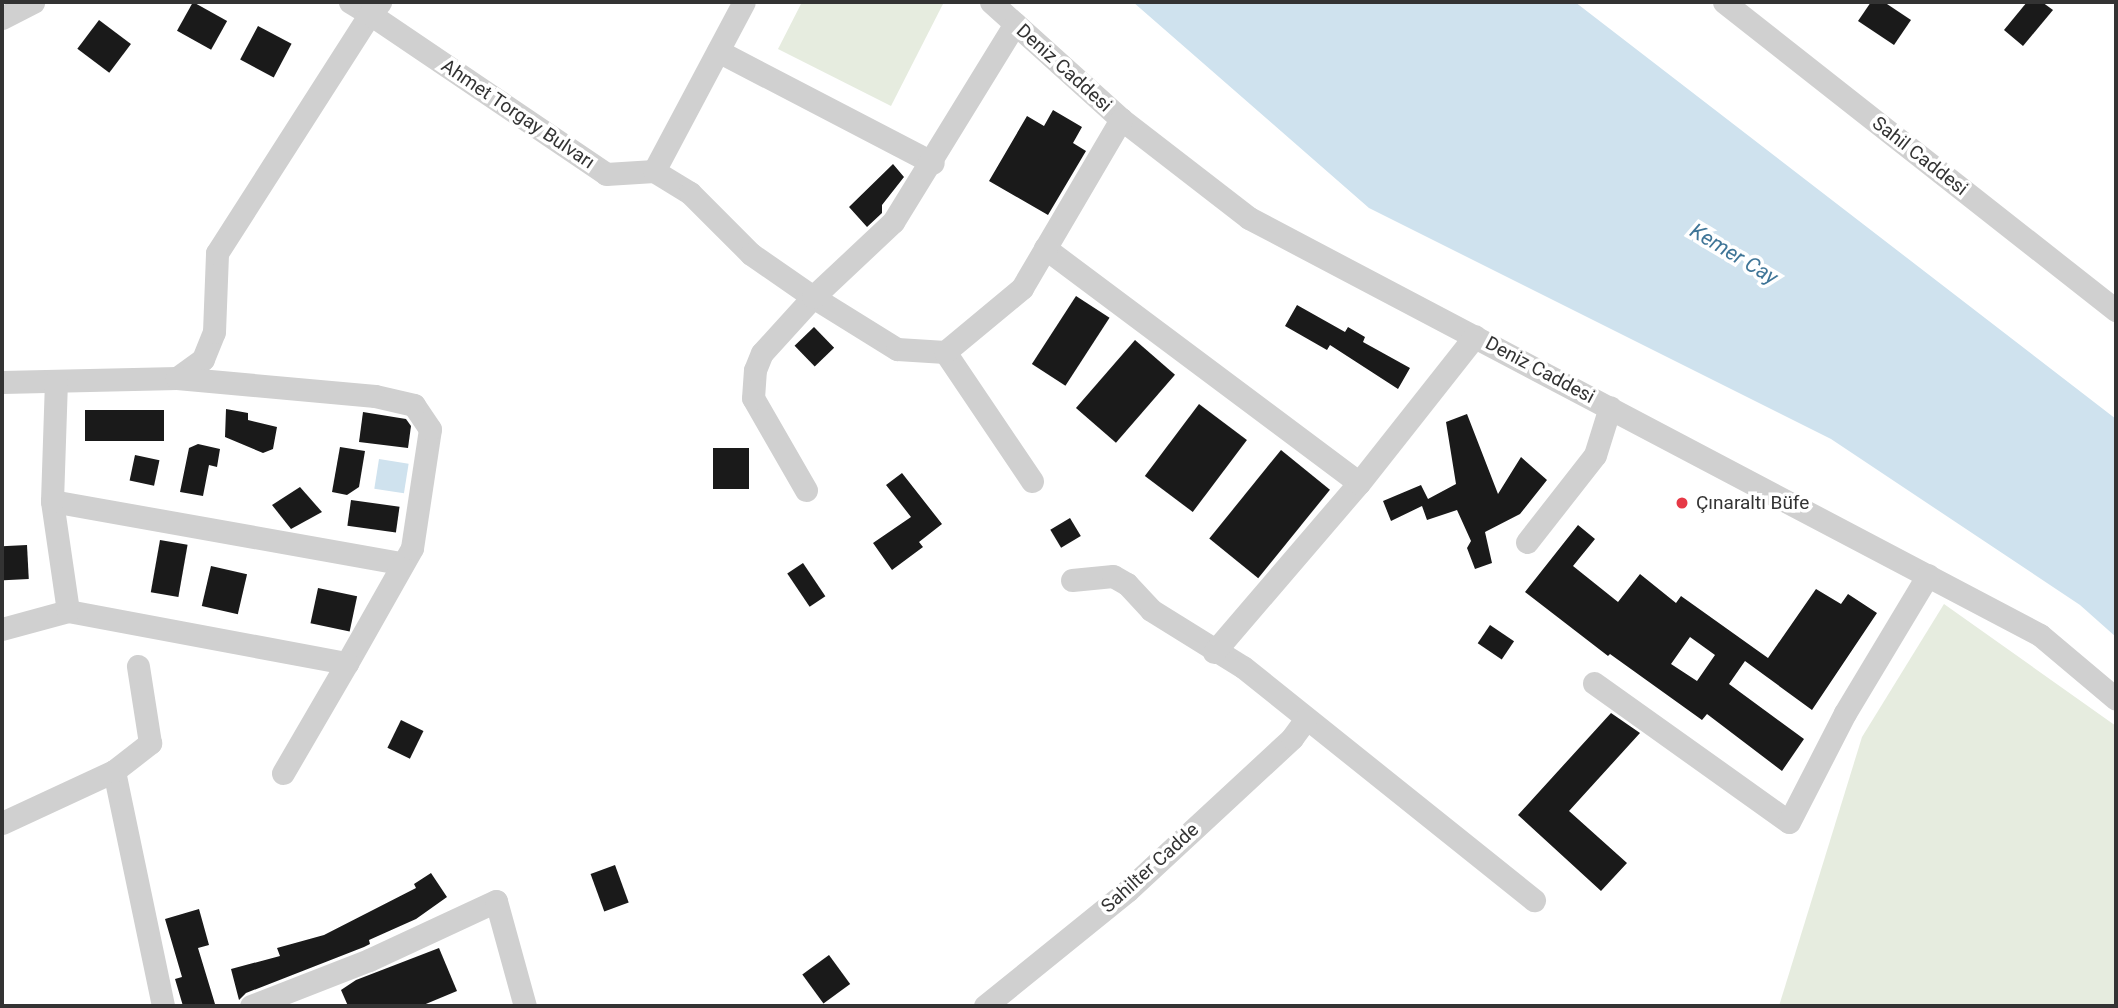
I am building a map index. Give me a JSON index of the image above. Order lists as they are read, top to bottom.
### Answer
{
  "streets": {
    "street": [
      "Deniz Caddesi",
      "Ahmet Torgay Bulvarı",
      "Sahil Caddesi",
      "Sahilter Cadde"
    ]
  },
  "water": ["Kemer Cay"],
  "places": ["Çınaraltı Büfe"]
}
